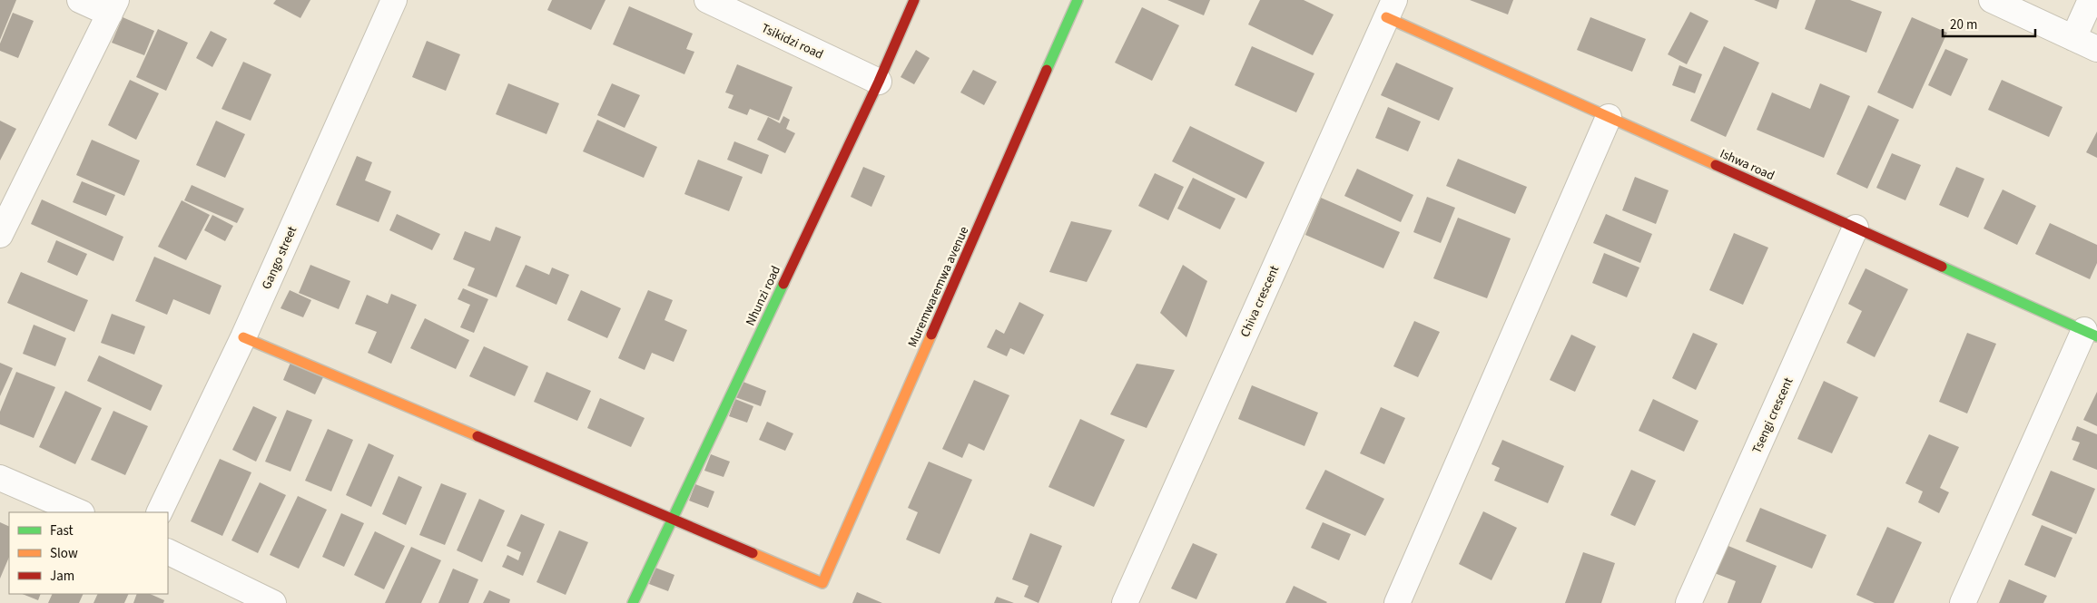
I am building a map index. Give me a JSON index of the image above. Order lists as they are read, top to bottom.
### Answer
{
  "streets": {
    "street": [
      "Tsikidzi road",
      "Ishwa road",
      "Gango street",
      "Muremwaremwa avenue",
      "Nhunzi road",
      "Chiva crescent",
      "Tsengi crescent"
    ]
  },
  "crossings": [
    ["Tsikidzi road", "Nhunzi road"],
    ["Ishwa road", "Chiva crescent"],
    ["Ishwa road", "Tsengi crescent"],
    ["Muremwaremwa avenue", "Nhunzi road"]
  ],
  "legend": ["Fast", "Slow", "Jam"],
  "scale_bar": "20 m"
}
